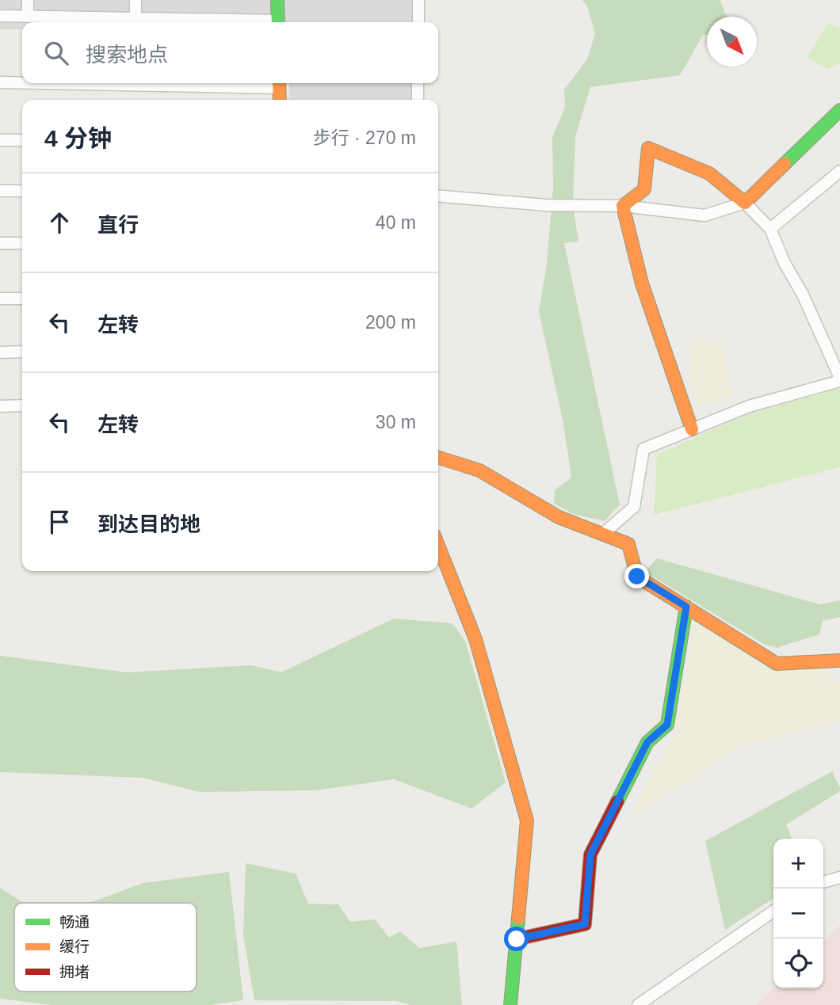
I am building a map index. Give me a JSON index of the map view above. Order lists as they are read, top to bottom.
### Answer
{
  "legend": ["畅通", "缓行", "拥堵"],
  "north": "bottom right",
  "page": {
    "search": "搜索地点",
    "heading": ["4 分钟", "步行 · 270 m"],
    "list": [
      ["直行", "40 m"],
      ["左转", "200 m"],
      ["左转", "30 m"],
      "到达目的地"
    ],
    "map_buttons": ["+", "−"]
  }
}
